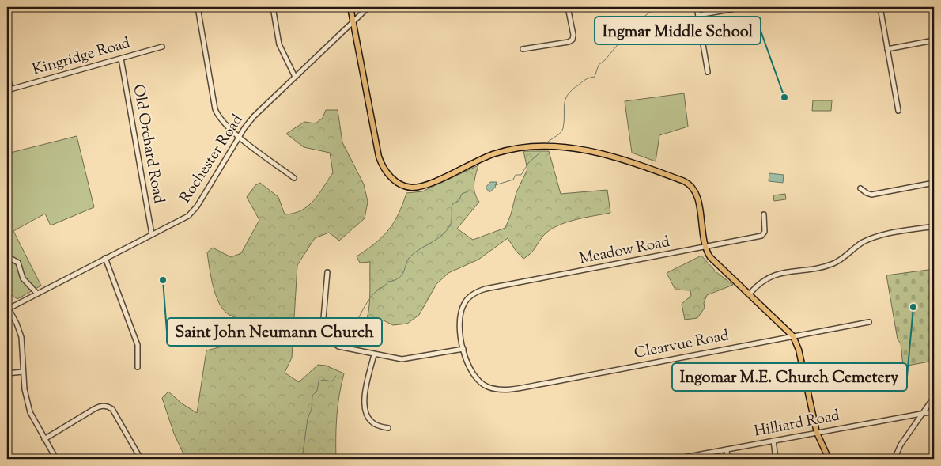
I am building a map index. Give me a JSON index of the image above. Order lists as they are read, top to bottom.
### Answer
{
  "streets": {
    "street": [
      "Kingridge Road",
      "Old Orchard Road",
      "Rochester Road",
      "Meadow Road",
      "Clearvue Road",
      "Hilliard Road"
    ]
  },
  "crossings": [
    ["Kingridge Road", "Old Orchard Road"],
    ["Old Orchard Road", "Rochester Road"],
    ["Meadow Road", "Clearvue Road"]
  ],
  "places": ["Ingmar Middle School", "Saint John Neumann Church", "Ingomar M.E. Church Cemetery"]
}
